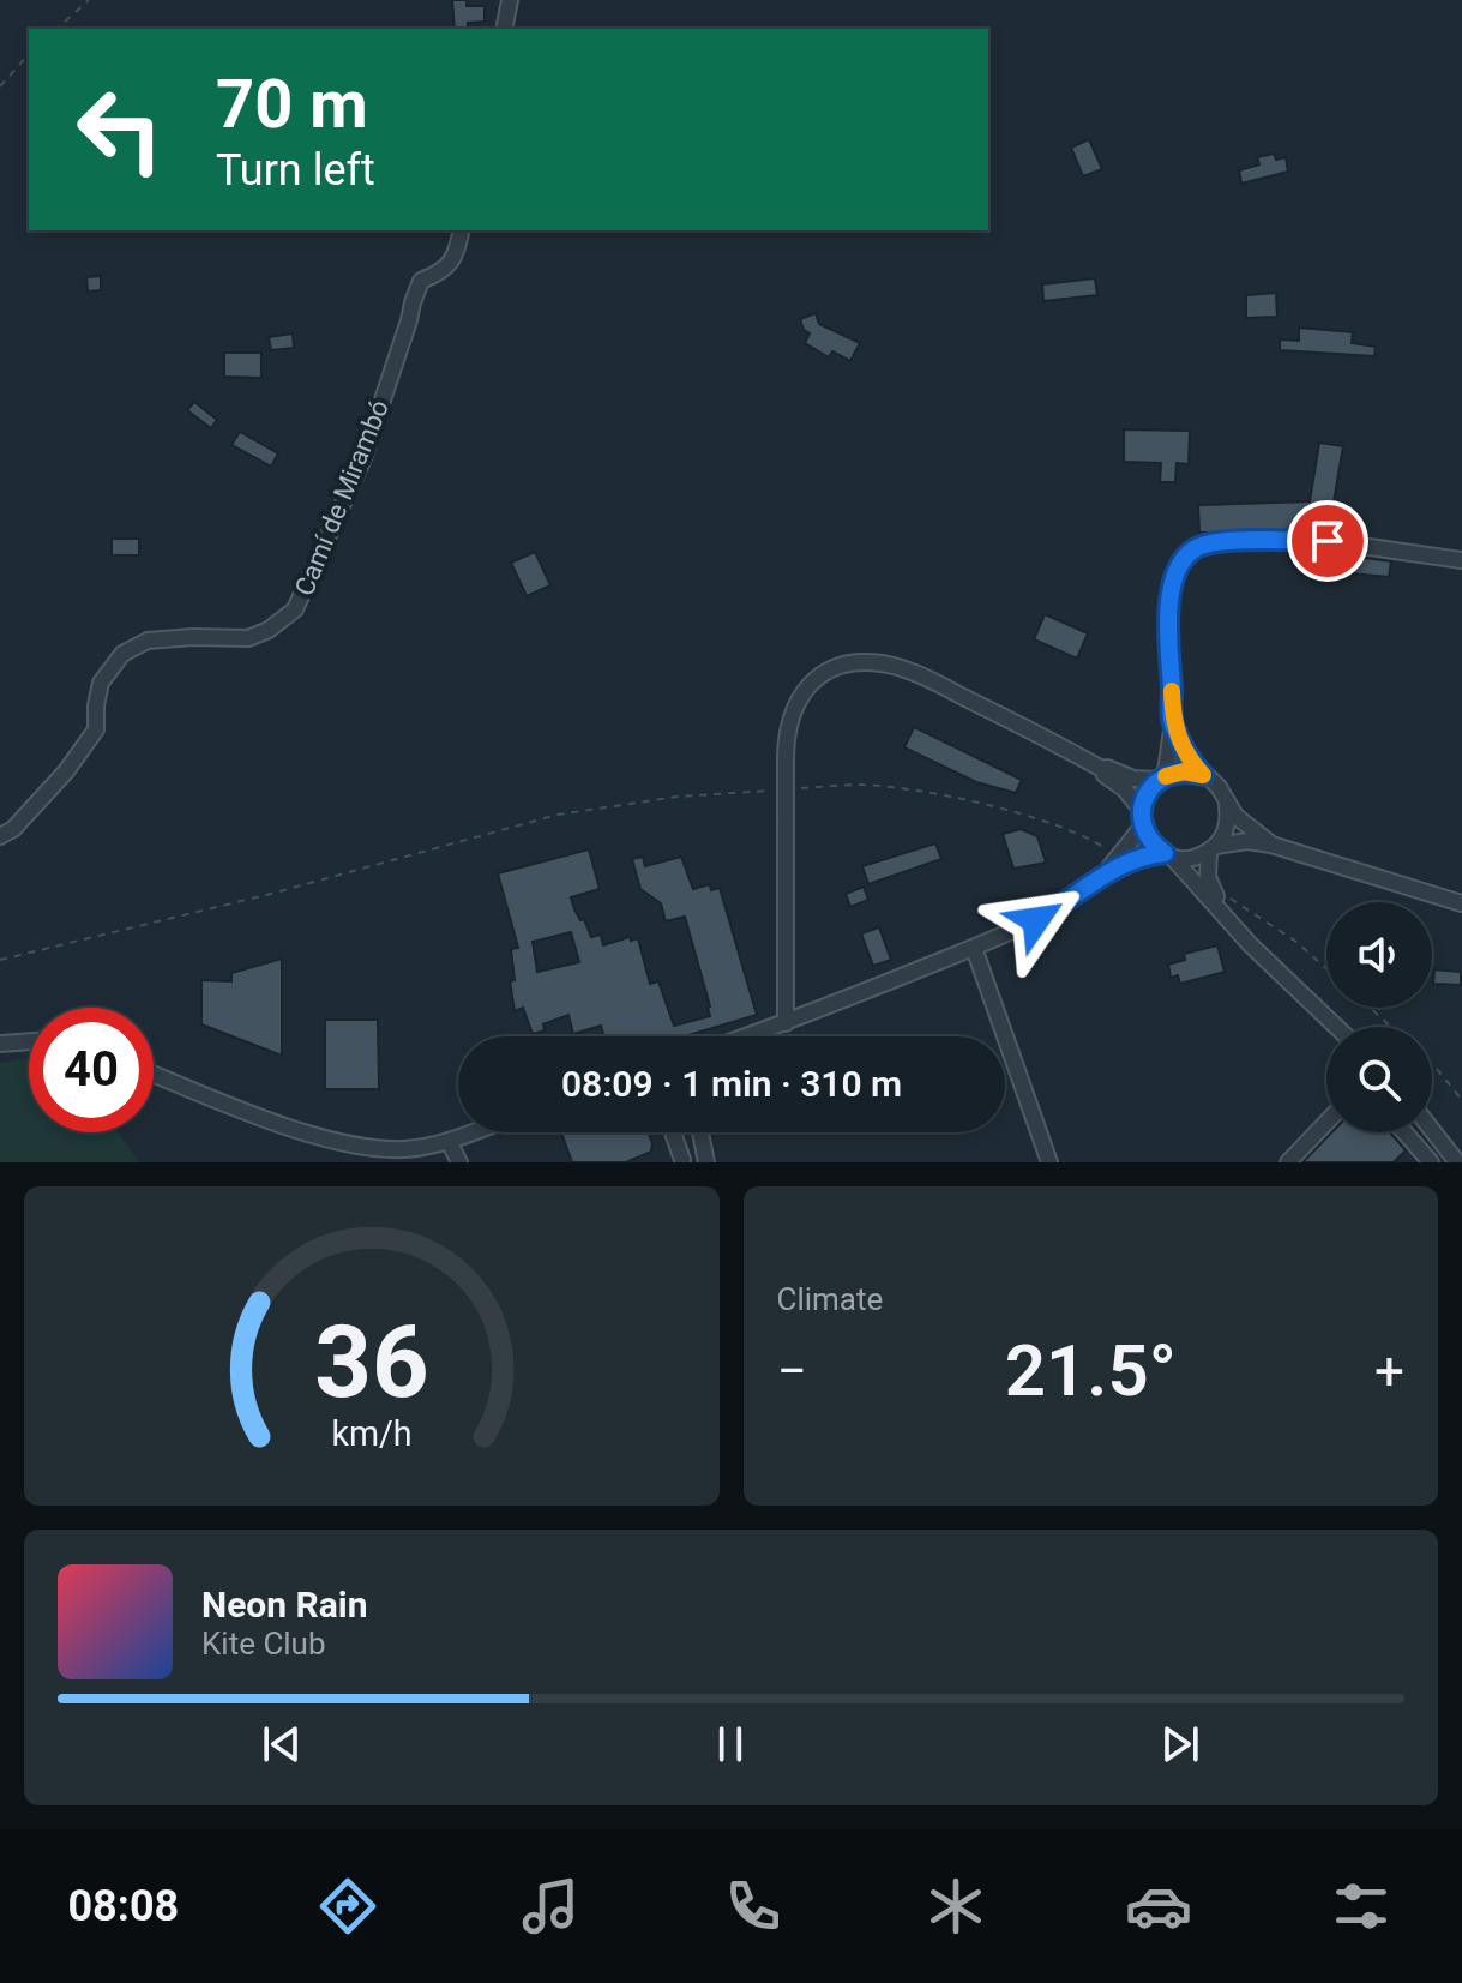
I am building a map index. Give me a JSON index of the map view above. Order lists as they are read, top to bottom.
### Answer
{
  "streets": {
    "street": ["Camí de Mirambó"]
  },
  "page": {
    "turn": ["70 m", "Turn left"],
    "limit": "40",
    "trip": "08:09 · 1 min · 310 m",
    "tile": "Climate",
    "heat": ["−", "21.5°", "+"],
    "song": ["Neon Rain", "Kite Club"],
    "tabs": "08:08",
    "gauge": ["36", "km/h"]
  }
}
